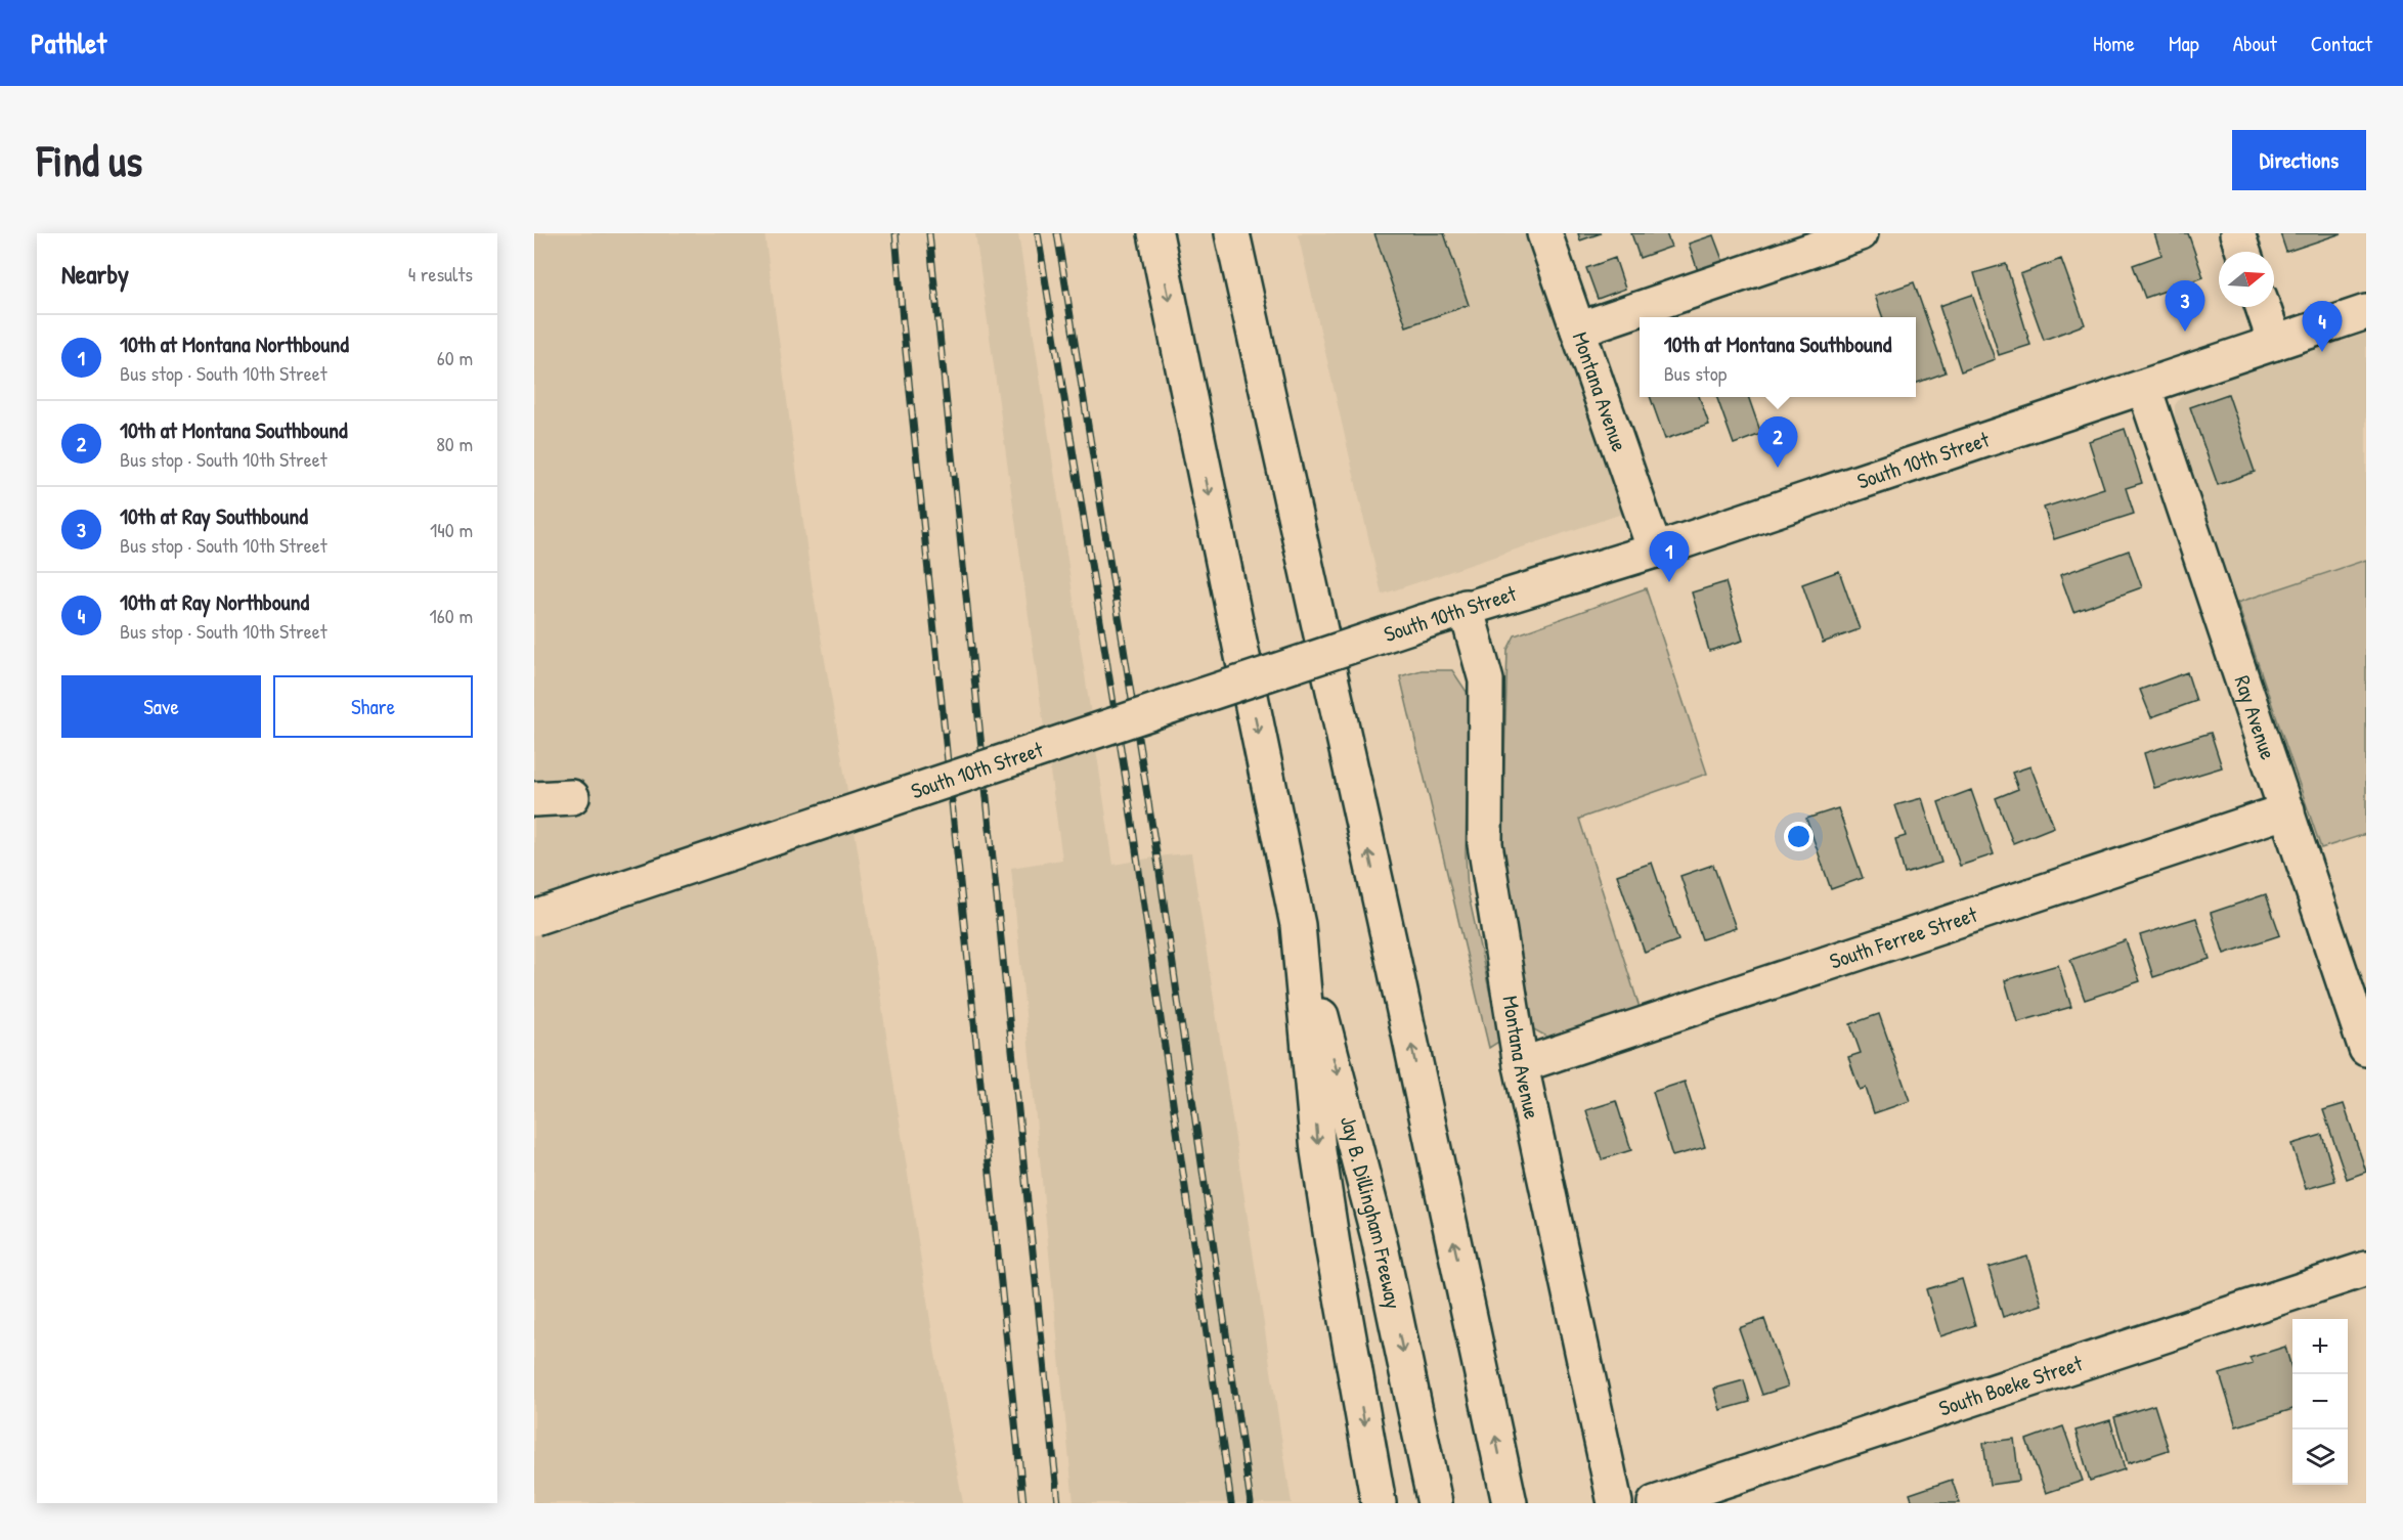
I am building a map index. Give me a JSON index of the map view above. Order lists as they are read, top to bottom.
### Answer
{
  "streets": {
    "main road": [
      "Montana Avenue",
      "South 10th Street",
      "Ray Avenue",
      "South Ferree Street",
      "Jay B. Dillingham Freeway",
      "South Boeke Street"
    ]
  },
  "crossings": [
    ["Montana Avenue", "South 10th Street"],
    ["Montana Avenue", "South Ferree Street"],
    ["South 10th Street", "Ray Avenue"],
    ["Ray Avenue", "South Ferree Street"]
  ],
  "north": "right",
  "page": {
    "header": "Pathlet",
    "nav": [
      "Home",
      "Map",
      "About",
      "Contact"
    ],
    "buttons": [
      "Directions",
      ["Save", "Share"]
    ],
    "title": "Find us",
    "heading": ["Nearby", "4 results"],
    "pins": [
      "3",
      "4",
      "2",
      "1"
    ],
    "list": [
      {
        "mark": "1",
        "name": "10th at Montana Northbound",
        "note": "Bus stop · South 10th Street",
        "value": "60 m"
      },
      {
        "mark": "2",
        "name": "10th at Montana Southbound",
        "note": "Bus stop · South 10th Street",
        "value": "80 m"
      },
      {
        "mark": "3",
        "name": "10th at Ray Southbound",
        "note": "Bus stop · South 10th Street",
        "value": "140 m"
      },
      {
        "mark": "4",
        "name": "10th at Ray Northbound",
        "note": "Bus stop · South 10th Street",
        "value": "160 m"
      }
    ],
    "popup": ["10th at Montana Southbound", "Bus stop"],
    "map_buttons": ["+", "−"]
  }
}
